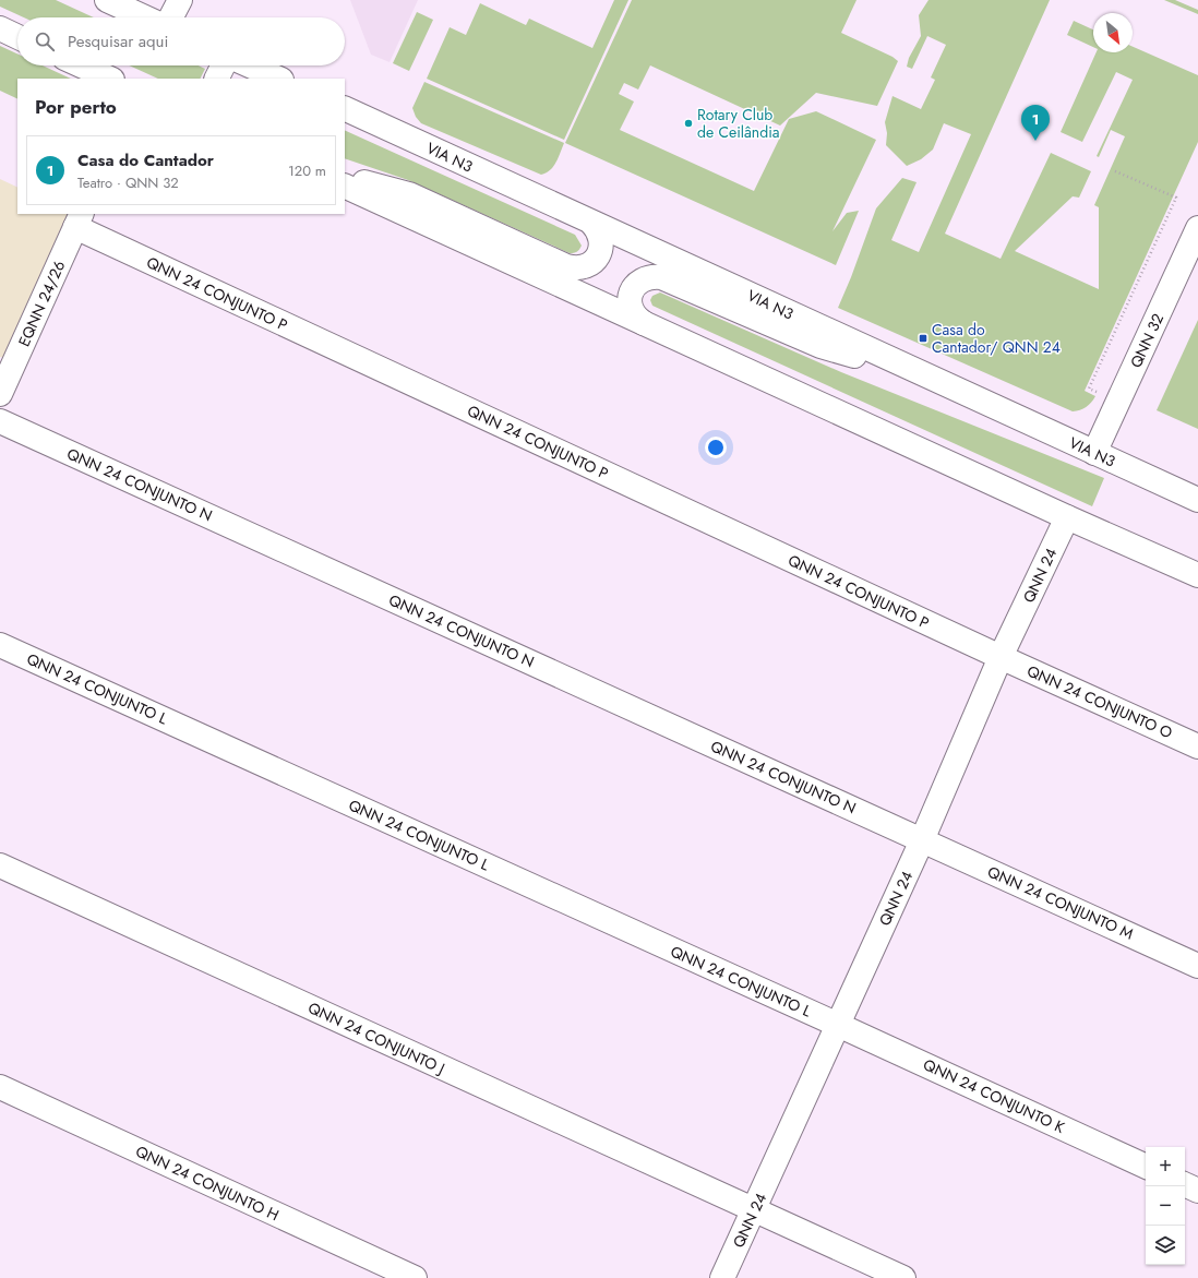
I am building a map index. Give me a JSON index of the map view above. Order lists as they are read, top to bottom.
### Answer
{
  "streets": {
    "street": [
      "VIA N3",
      "QNN 24 CONJUNTO P",
      "EQNN 24/26",
      "QNN 32",
      "QNN 24 CONJUNTO N",
      "QNN 24",
      "QNN 24 CONJUNTO L",
      "QNN 24 CONJUNTO O",
      "QNN 24 CONJUNTO M",
      "QNN 24 CONJUNTO J",
      "QNN 24 CONJUNTO K",
      "QNN 24 CONJUNTO H"
    ]
  },
  "crossings": [
    ["VIA N3", "QNN 32"],
    ["QNN 24 CONJUNTO P", "EQNN 24/26"],
    ["QNN 24 CONJUNTO P", "QNN 24"],
    ["QNN 24 CONJUNTO P", "QNN 24 CONJUNTO O"],
    ["QNN 24 CONJUNTO N", "QNN 24"],
    ["QNN 24 CONJUNTO N", "QNN 24 CONJUNTO M"],
    ["QNN 24", "QNN 24 CONJUNTO L"],
    ["QNN 24", "QNN 24 CONJUNTO O"],
    ["QNN 24", "QNN 24 CONJUNTO M"],
    ["QNN 24", "QNN 24 CONJUNTO J"],
    ["QNN 24", "QNN 24 CONJUNTO K"],
    ["QNN 24 CONJUNTO L", "QNN 24 CONJUNTO K"]
  ],
  "places": {
    "other": ["Rotary Club de Ceilândia"],
    "transit": ["Casa do Cantador/ QNN 24"]
  },
  "north": "bottom right",
  "page": {
    "search": "Pesquisar aqui",
    "heading": "Por perto",
    "pins": "1",
    "list": [
      {
        "mark": "1",
        "name": "Casa do Cantador",
        "note": "Teatro · QNN 32",
        "value": "120 m"
      }
    ],
    "map_buttons": ["+", "−"]
  }
}
